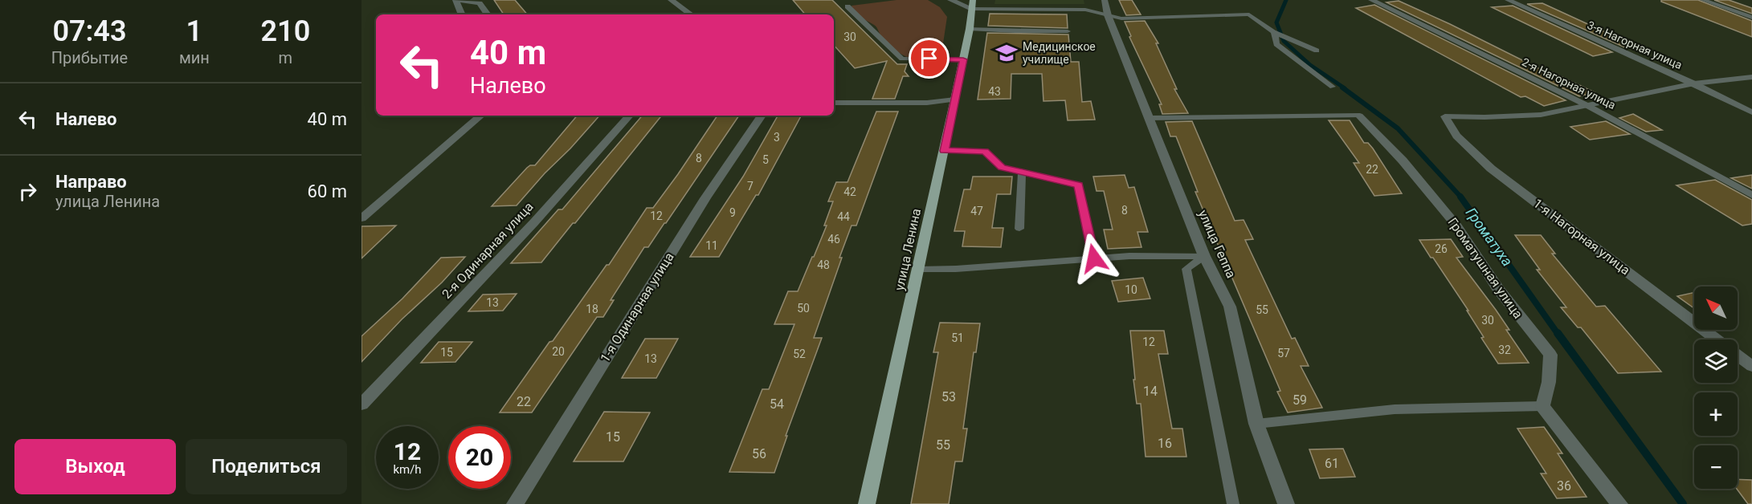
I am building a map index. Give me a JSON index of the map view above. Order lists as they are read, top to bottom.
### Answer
{
  "streets": {
    "main road": ["улица Ленина"],
    "street": [
      "3-я Нагорная улица",
      "2-я Нагорная улица",
      "1-я Нагорная улица",
      "улица Геппа",
      "2-я Одинарная улица",
      "Громатушная улица",
      "1-я Одинарная улица"
    ]
  },
  "water": ["Громатуха"],
  "places": {
    "school or university": ["Медицинское училище"]
  },
  "house_numbers": [
    "30",
    "43",
    "3",
    "8",
    "5",
    "22",
    "7",
    "42",
    "8",
    "47",
    "9",
    "12",
    "44",
    "46",
    "11",
    "26",
    "48",
    "10",
    "13",
    "50",
    "18",
    "55",
    "30",
    "51",
    "12",
    "32",
    "20",
    "15",
    "57",
    "52",
    "13",
    "14",
    "53",
    "59",
    "22",
    "54",
    "15",
    "16",
    "55",
    "56",
    "61",
    "36"
  ],
  "north": "top left",
  "page": {
    "eta": [
      "07:43",
      "Прибытие",
      "1",
      "мин",
      "210",
      "m"
    ],
    "turn": ["40 m", "Налево"],
    "list": [
      {
        "name": "Налево",
        "value": "40 m"
      },
      {
        "name": "Направо",
        "note": "улица Ленина",
        "value": "60 m"
      }
    ],
    "map_buttons": ["+", "−"],
    "speed": "12 km/h",
    "limit": "20",
    "buttons": ["Выход", "Поделиться"]
  }
}
